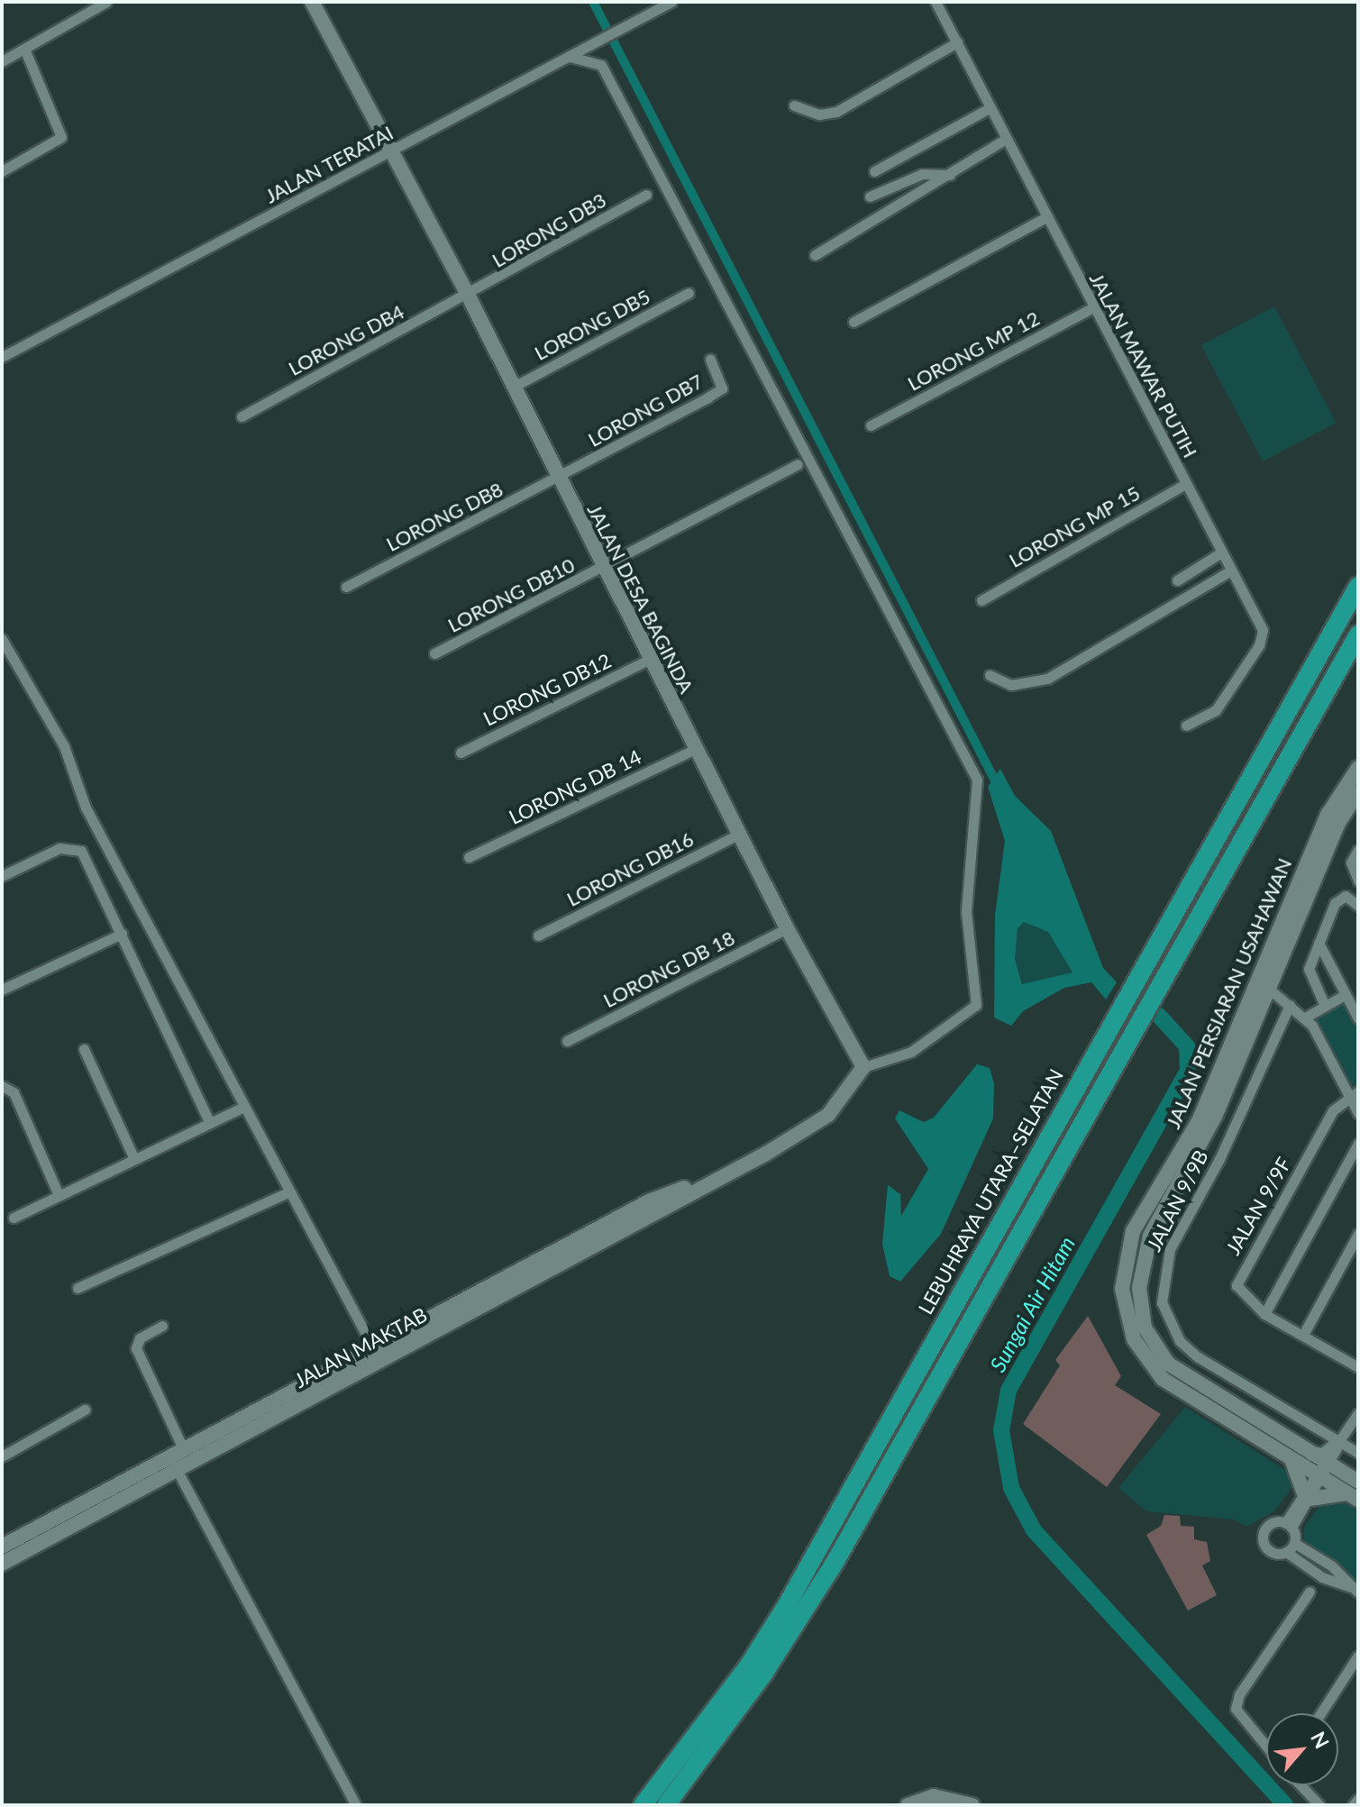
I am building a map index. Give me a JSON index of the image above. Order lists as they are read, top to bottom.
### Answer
{
  "streets": {
    "highway": ["LEBUHRAYA UTARA–SELATAN"],
    "street": [
      "JALAN TERATAI",
      "LORONG DB3",
      "LORONG DB5",
      "LORONG DB4",
      "LORONG MP 12",
      "JALAN MAWAR PUTIH",
      "LORONG DB7",
      "LORONG DB8",
      "LORONG MP 15",
      "LORONG DB10",
      "JALAN DESA BAGINDA",
      "LORONG DB12",
      "LORONG DB 14",
      "LORONG DB16",
      "LORONG DB 18",
      "JALAN PERSIARAN USAHAWAN",
      "JALAN 9/9B",
      "JALAN 9/9F",
      "JALAN MAKTAB"
    ]
  },
  "crossings": [
    ["JALAN TERATAI", "JALAN DESA BAGINDA"],
    ["LORONG DB3", "LORONG DB4"],
    ["LORONG DB3", "JALAN DESA BAGINDA"],
    ["LORONG DB5", "JALAN DESA BAGINDA"],
    ["LORONG DB4", "JALAN DESA BAGINDA"],
    ["LORONG MP 12", "JALAN MAWAR PUTIH"],
    ["JALAN MAWAR PUTIH", "LORONG MP 15"],
    ["LORONG DB7", "LORONG DB8"],
    ["LORONG DB7", "JALAN DESA BAGINDA"],
    ["LORONG DB8", "JALAN DESA BAGINDA"],
    ["LORONG DB10", "JALAN DESA BAGINDA"],
    ["JALAN DESA BAGINDA", "LORONG DB12"],
    ["JALAN DESA BAGINDA", "LORONG DB 14"],
    ["JALAN DESA BAGINDA", "LORONG DB16"],
    ["JALAN DESA BAGINDA", "LORONG DB 18"],
    ["JALAN DESA BAGINDA", "JALAN MAKTAB"]
  ],
  "water": ["Sungai Air Hitam"],
  "north": "top right"
}
